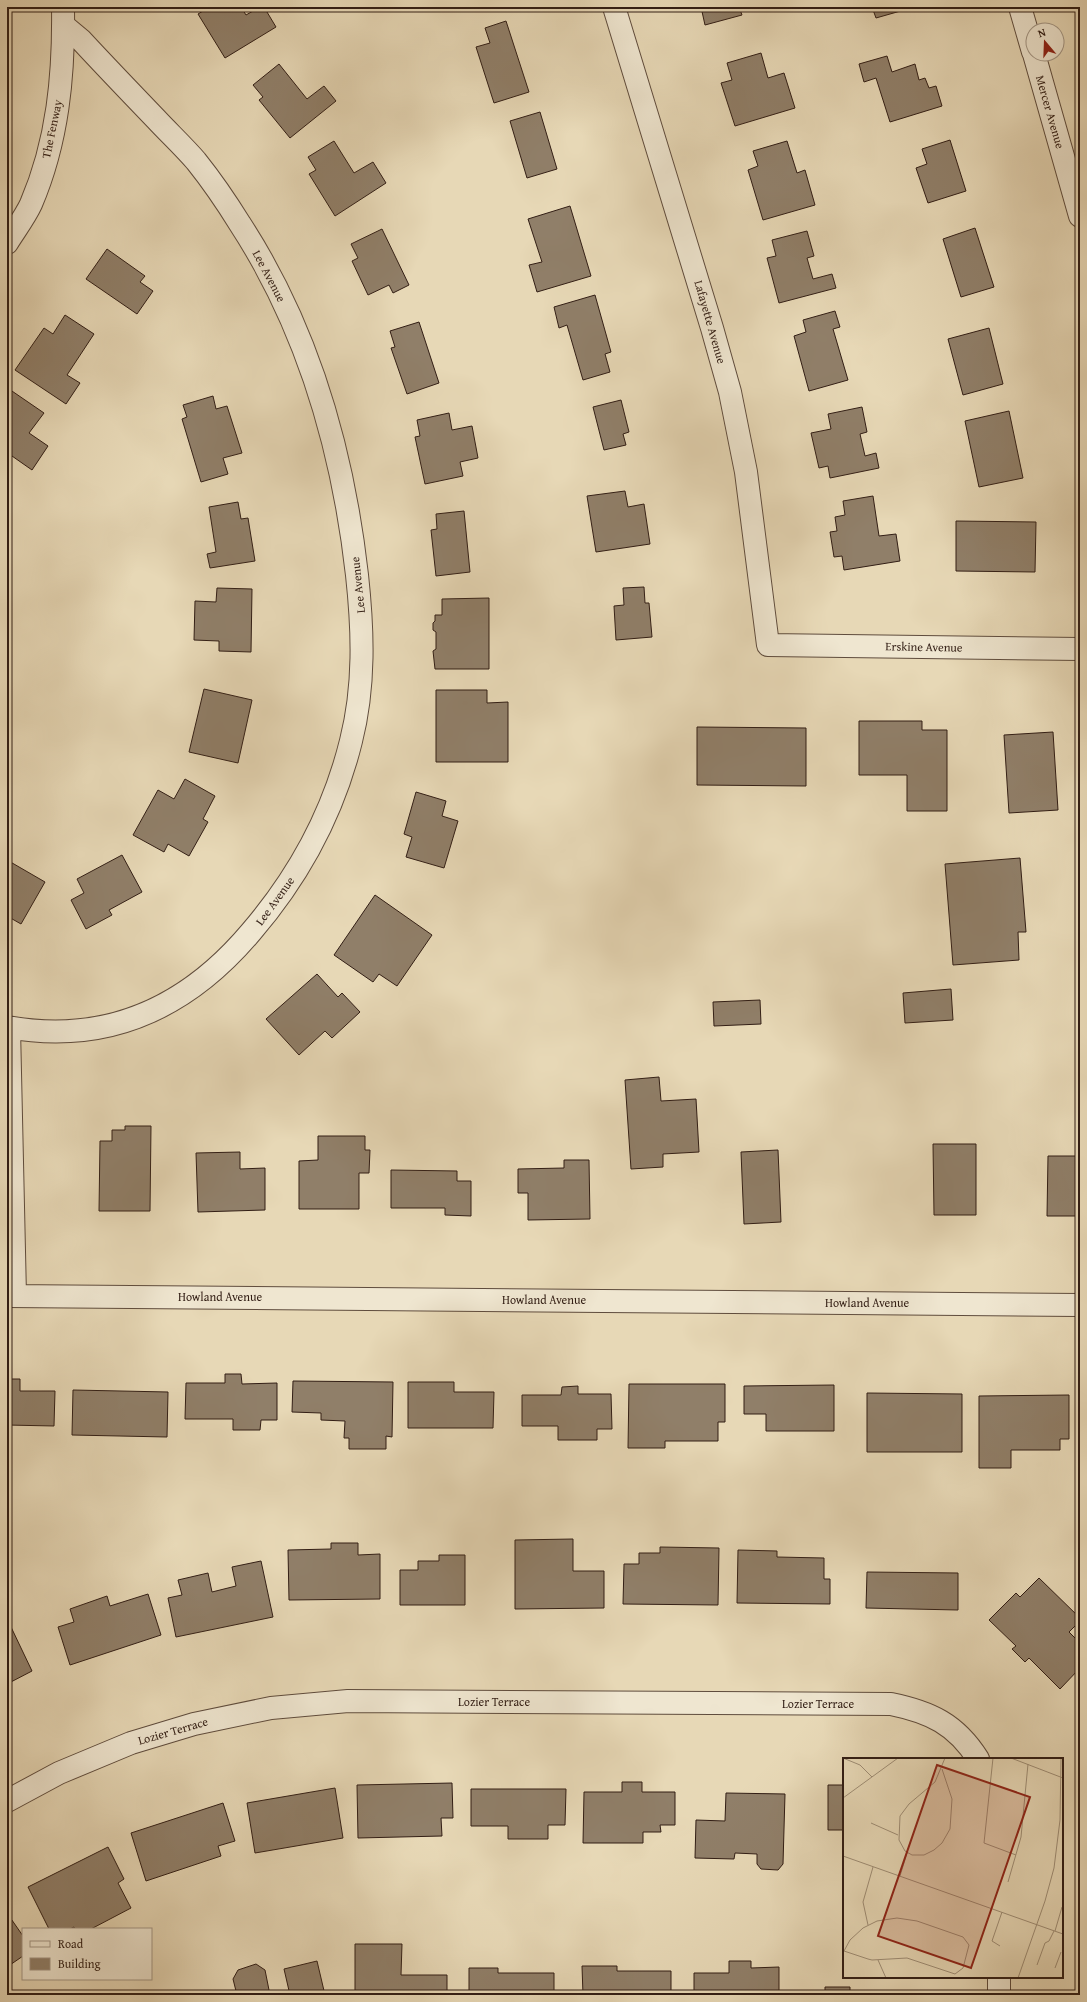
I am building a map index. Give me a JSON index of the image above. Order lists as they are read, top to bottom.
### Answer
{
  "streets": {
    "street": [
      "Mercer Avenue",
      "The Fenway",
      "Lee Avenue",
      "Lafayette Avenue",
      "Erskine Avenue",
      "Howland Avenue",
      "Lozier Terrace"
    ]
  },
  "crossings": [
    ["The Fenway", "Lee Avenue"],
    ["Lafayette Avenue", "Erskine Avenue"]
  ],
  "legend": ["Road", "Building"],
  "north": "top"
}
